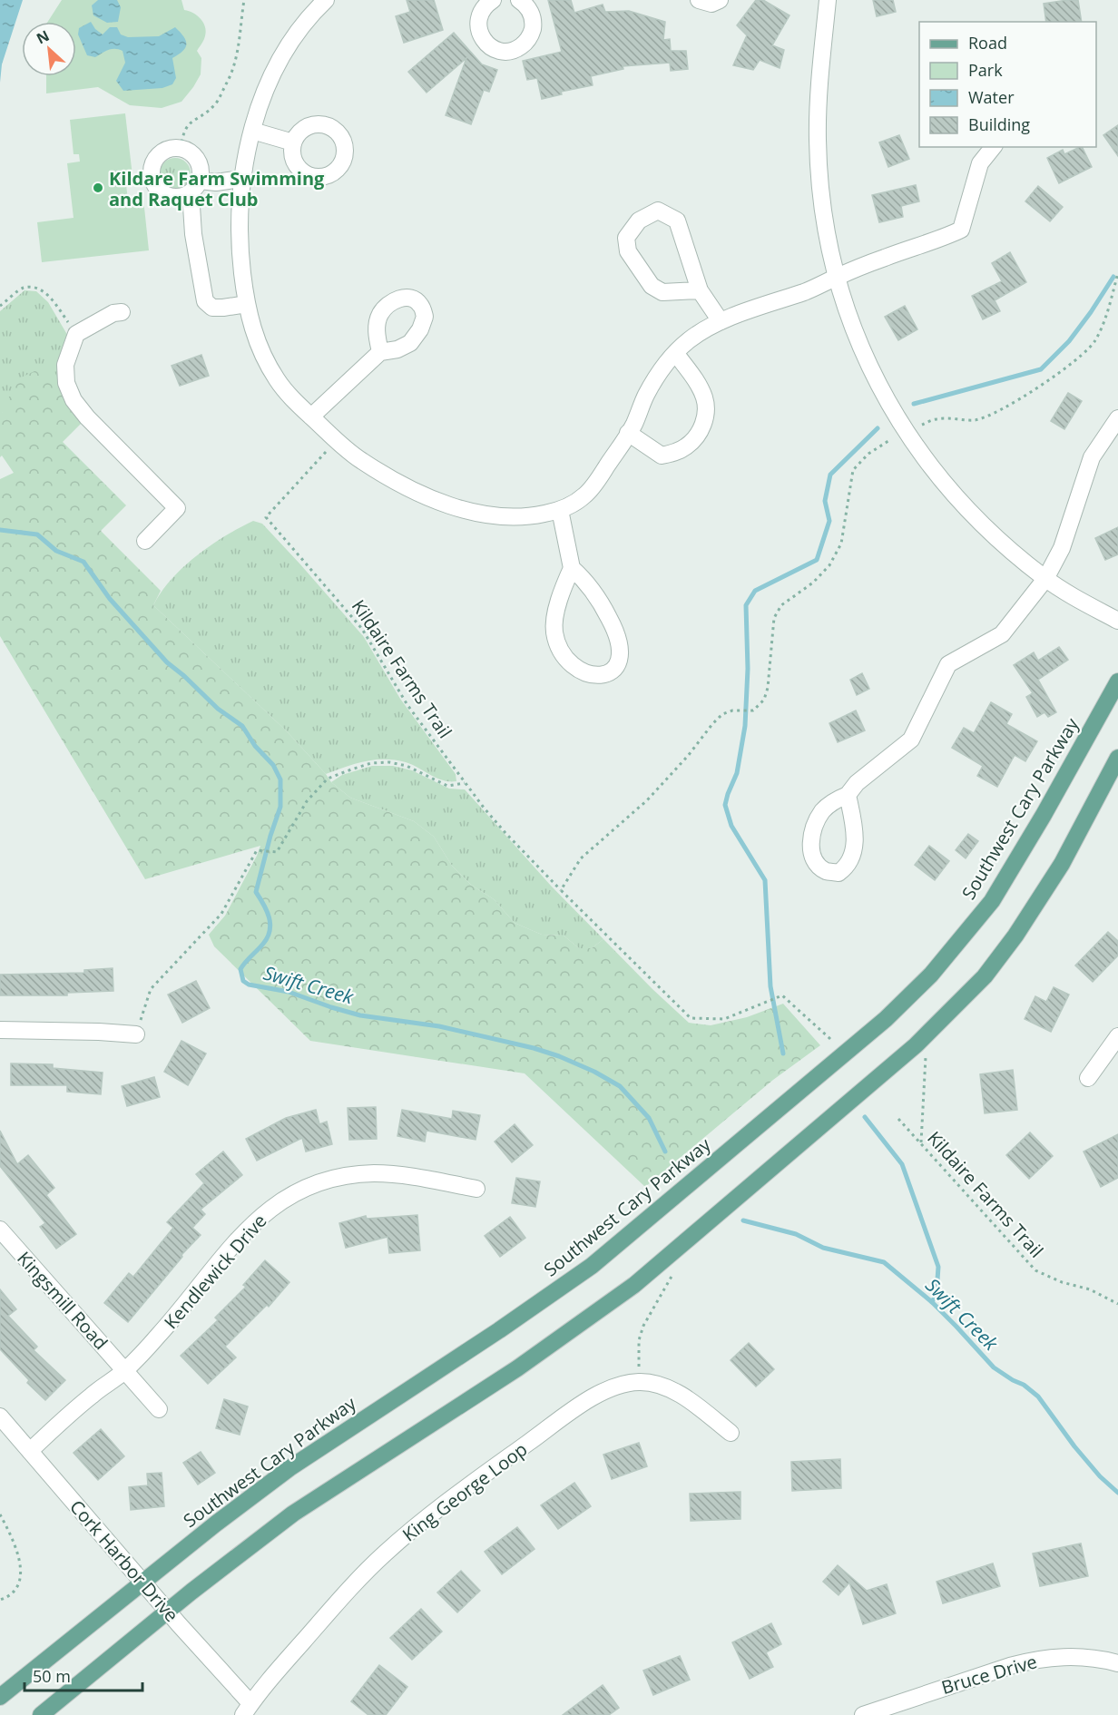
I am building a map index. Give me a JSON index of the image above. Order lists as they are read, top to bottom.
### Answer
{
  "streets": {
    "main road": ["Southwest Cary Parkway"],
    "street": [
      "Kendlewick Drive",
      "Kingsmill Road",
      "King George Loop",
      "Cork Harbor Drive",
      "Bruce Drive"
    ],
    "path": ["Kildaire Farms Trail"]
  },
  "crossings": [
    ["Southwest Cary Parkway", "Cork Harbor Drive"],
    ["Kendlewick Drive", "Kingsmill Road"],
    ["Kendlewick Drive", "Cork Harbor Drive"],
    ["King George Loop", "Cork Harbor Drive"]
  ],
  "water": ["Swift Creek"],
  "places": ["Kildare Farm Swimming and Raquet Club"],
  "legend": [
    "Road",
    "Park",
    "Water",
    "Building"
  ],
  "scale_bar": "50 m",
  "north": "top left"
}
